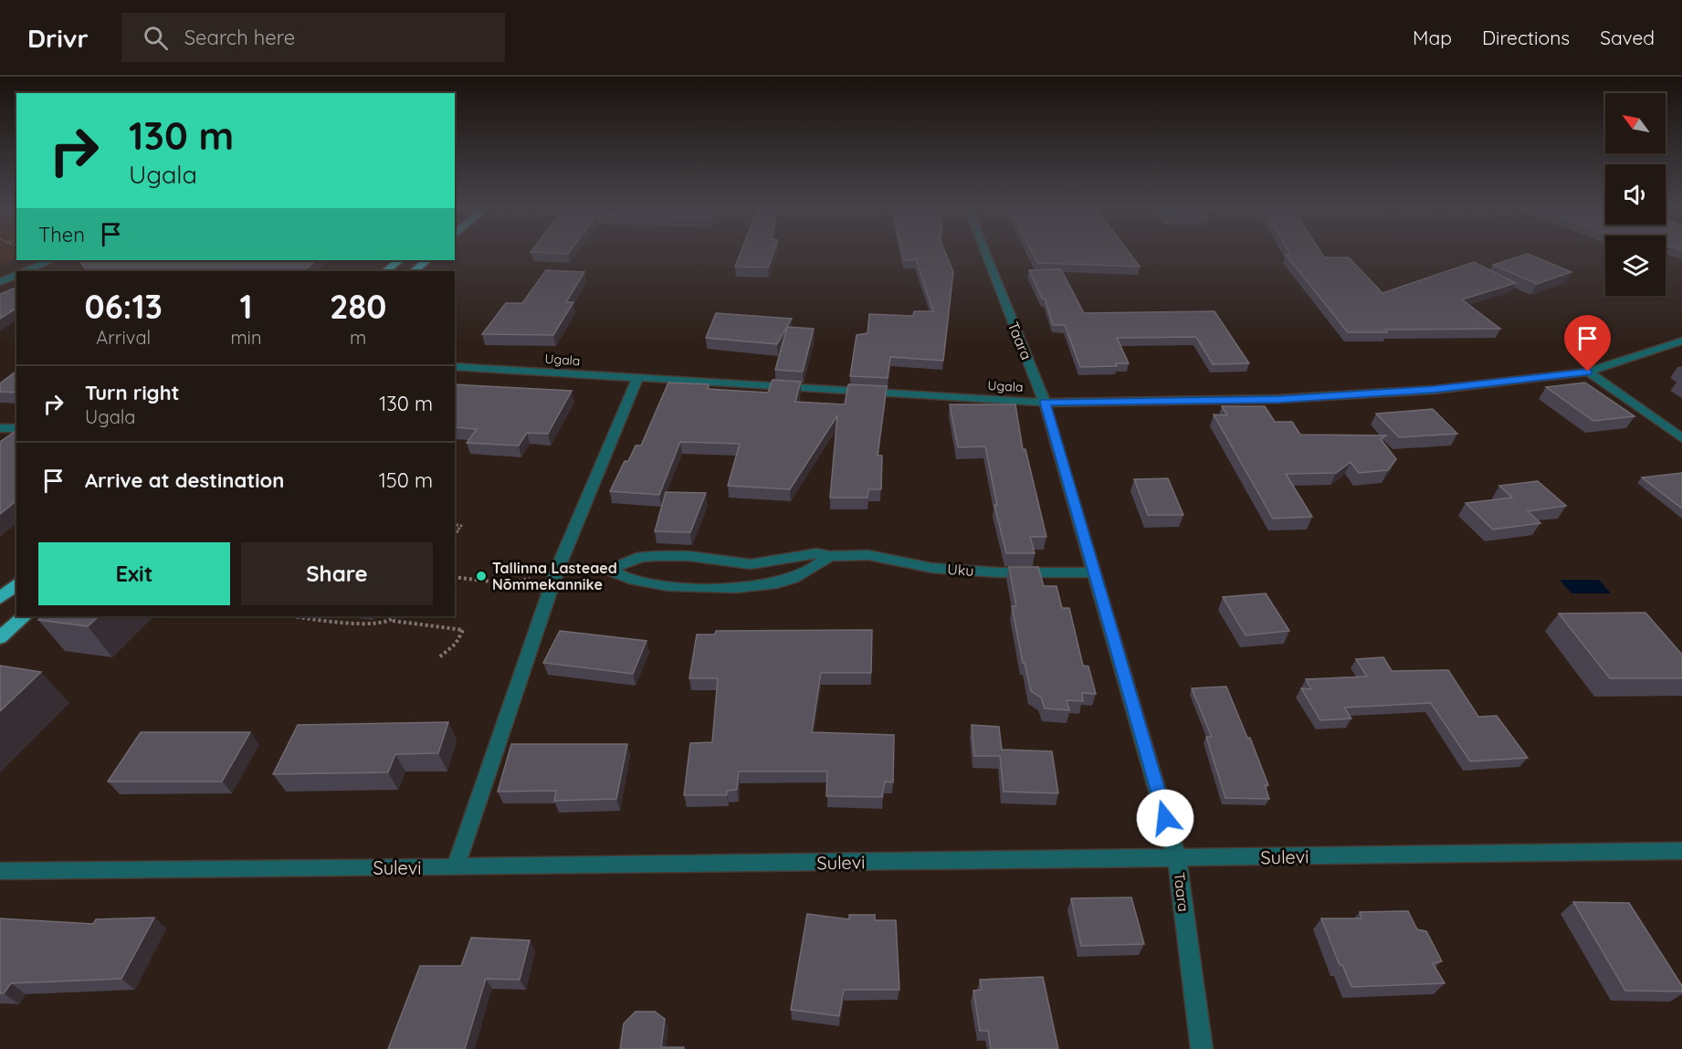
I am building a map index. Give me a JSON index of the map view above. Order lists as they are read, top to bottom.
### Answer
{
  "streets": {
    "street": [
      "Taara",
      "Ugala",
      "Uku",
      "Sulevi"
    ]
  },
  "crossings": [
    ["Taara", "Ugala"],
    ["Taara", "Uku"],
    ["Taara", "Sulevi"]
  ],
  "places": ["Tallinna Lasteaed Nõmmekannike"],
  "north": "top left",
  "page": {
    "header": "Drivr",
    "search": "Search here",
    "nav": ["Map", "Directions", "Saved"],
    "turn": ["130 m", "Ugala"],
    "then": "Then",
    "eta": [
      "06:13",
      "Arrival",
      "1",
      "min",
      "280",
      "m"
    ],
    "list": [
      {
        "name": "Turn right",
        "note": "Ugala",
        "value": "130 m"
      },
      {
        "name": "Arrive at destination",
        "value": "150 m"
      }
    ],
    "buttons": ["Exit", "Share"]
  }
}
